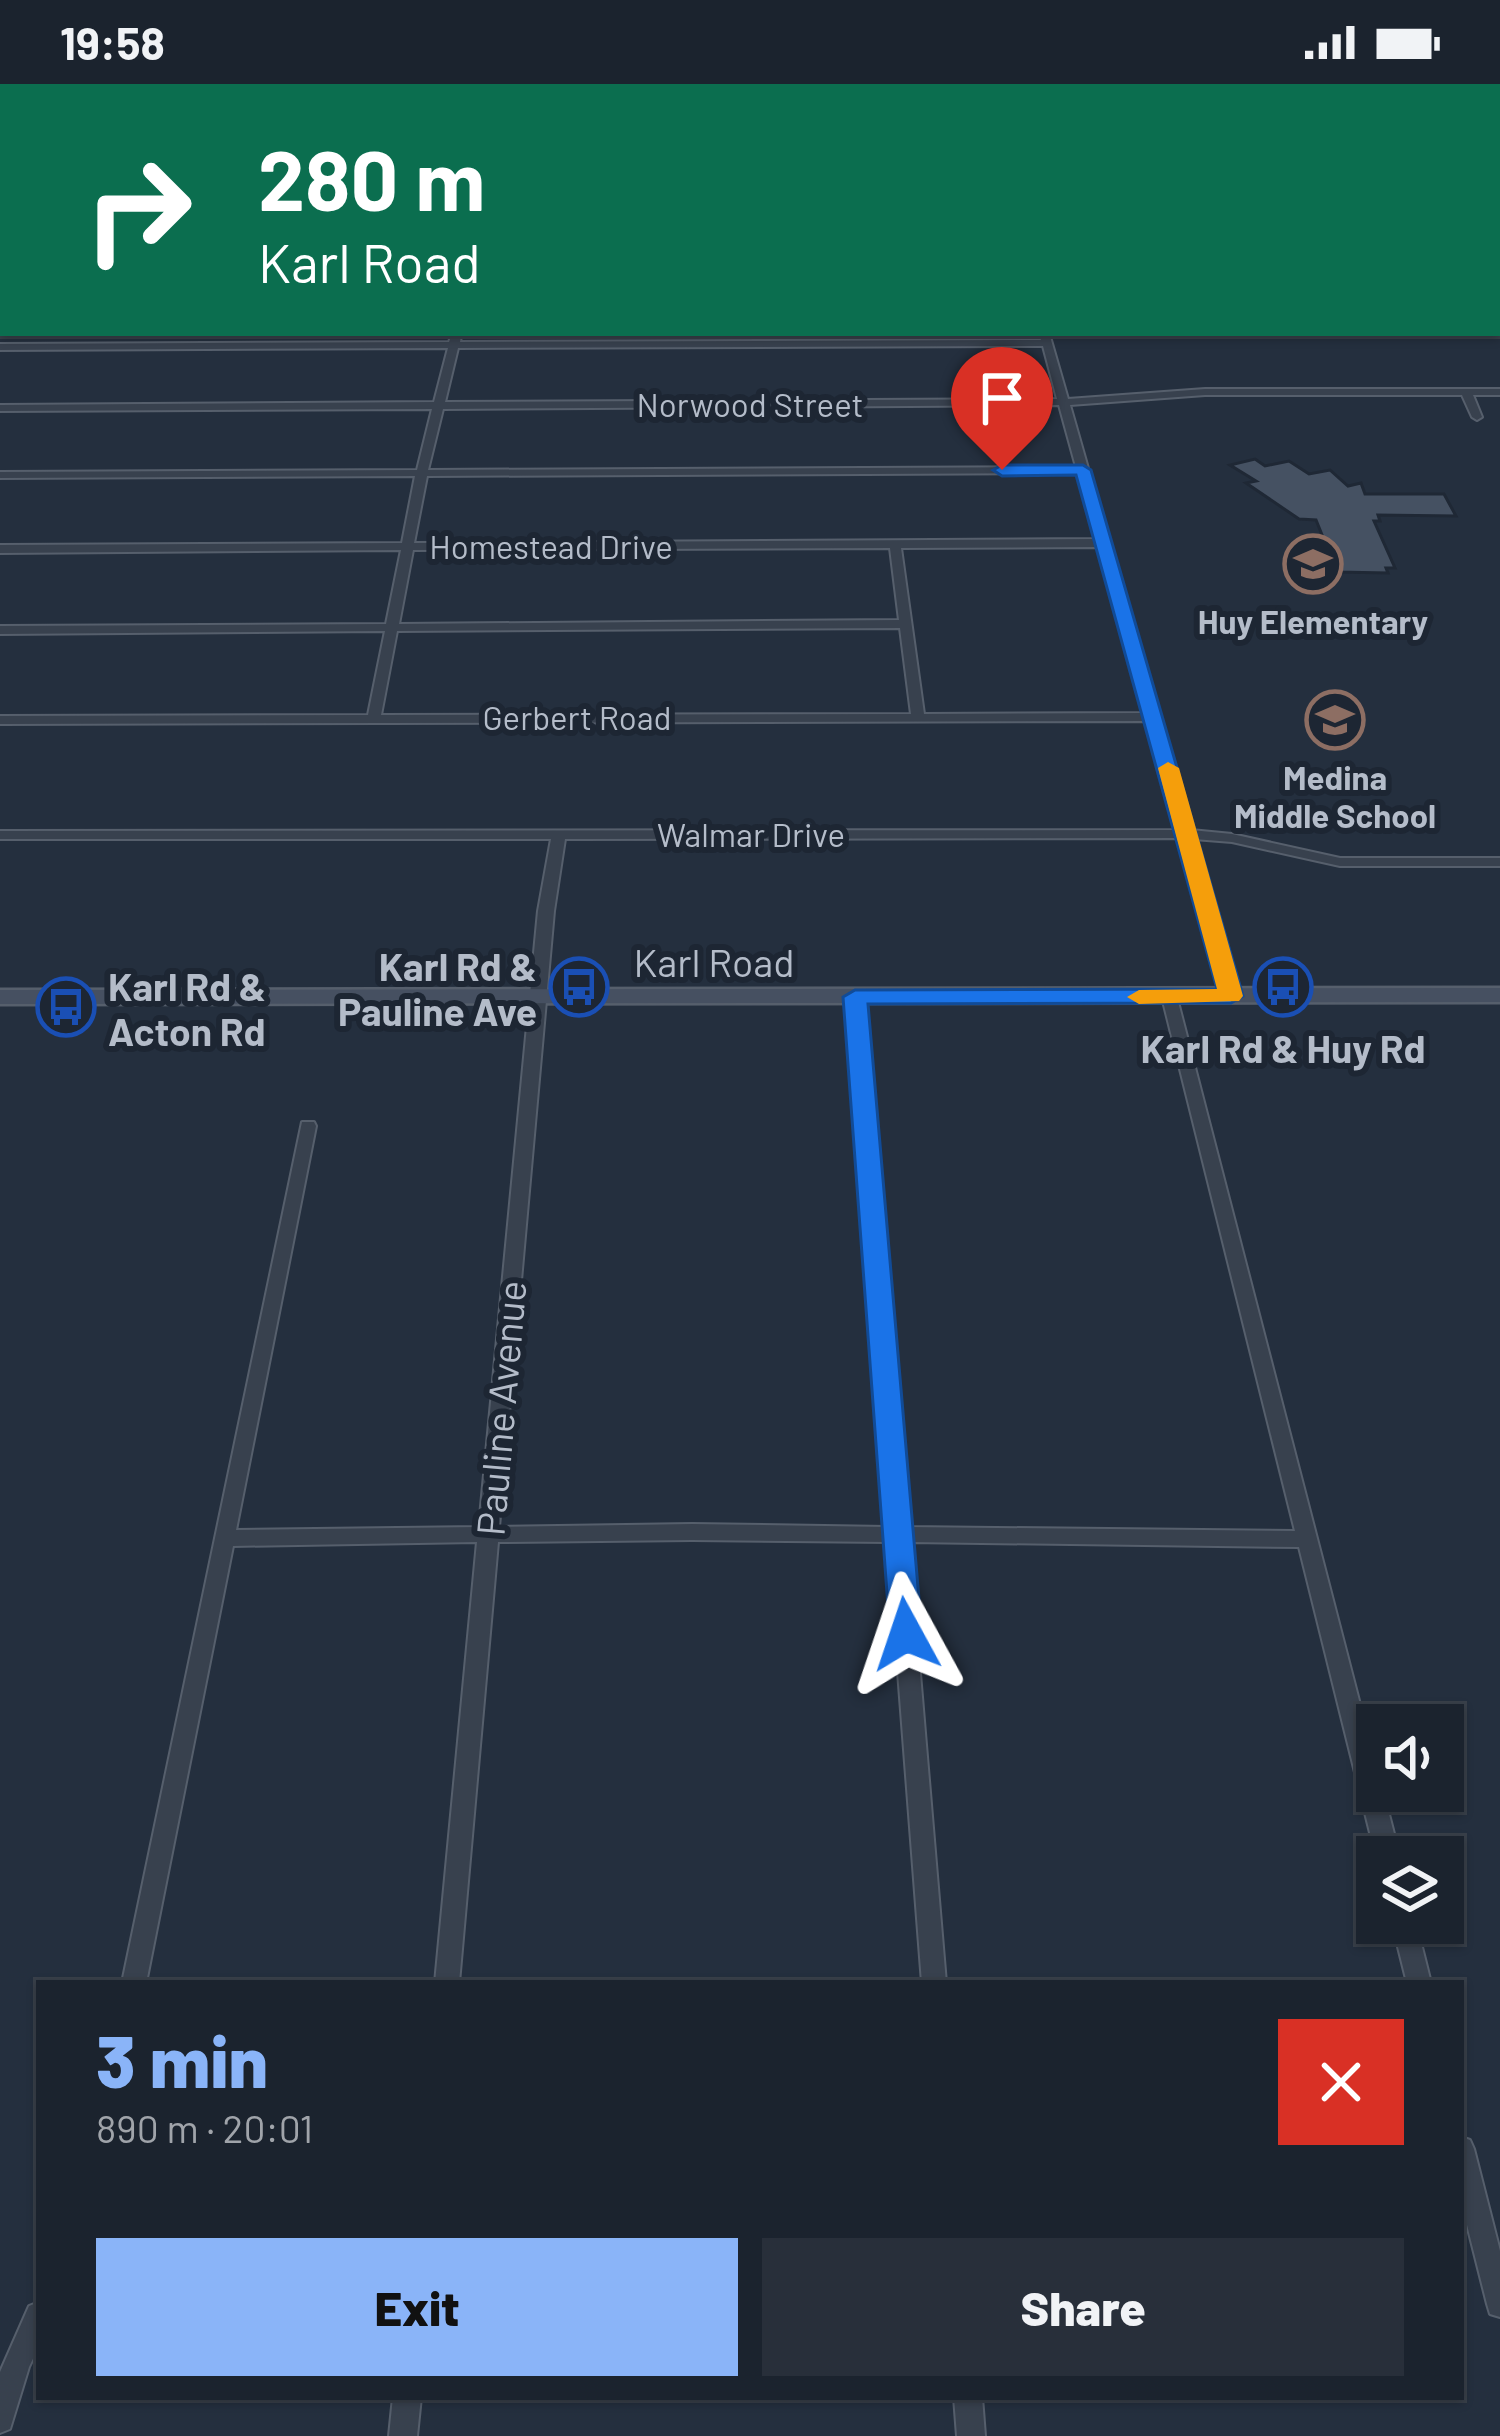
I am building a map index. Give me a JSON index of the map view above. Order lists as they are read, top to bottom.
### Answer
{
  "streets": {
    "main road": ["Karl Road"],
    "street": [
      "Norwood Street",
      "Homestead Drive",
      "Gerbert Road",
      "Walmar Drive",
      "Pauline Avenue"
    ]
  },
  "crossings": [
    ["Walmar Drive", "Pauline Avenue"],
    ["Karl Road", "Pauline Avenue"]
  ],
  "places": {
    "school or university": ["Huy Elementary", "Medina Middle School"],
    "bus stop": ["Karl Rd & Pauline Ave", "Karl Rd & Huy Rd", "Karl Rd & Acton Rd"]
  },
  "page": {
    "status": "19:58",
    "turn": ["280 m", "Karl Road"],
    "heading": ["3 min", "890 m · 20:01"],
    "buttons": ["Exit", "Share"]
  }
}
